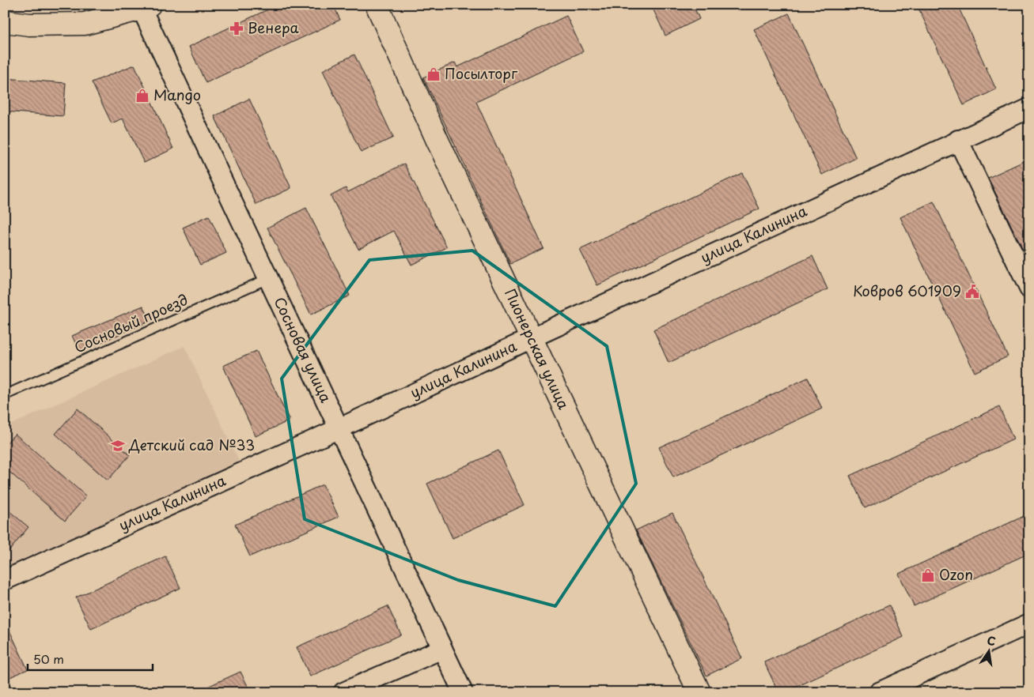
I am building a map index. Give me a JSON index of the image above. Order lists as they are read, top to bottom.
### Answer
{
  "streets": {
    "street": ["улица Калинина", "Пионерская улица", "Сосновая улица"],
    "lane": ["Сосновый проезд"]
  },
  "crossings": [
    ["улица Калинина", "Пионерская улица"],
    ["улица Калинина", "Сосновая улица"],
    ["Сосновый проезд", "Сосновая улица"]
  ],
  "places": {
    "pharmacy": ["Венера"],
    "shop": ["Посылторг", "Mango", "Ozon"],
    "public building": ["Ковров 601909"],
    "school or university": ["Детский сад №33"]
  },
  "scale_bar": "50 m",
  "north": "top"
}
